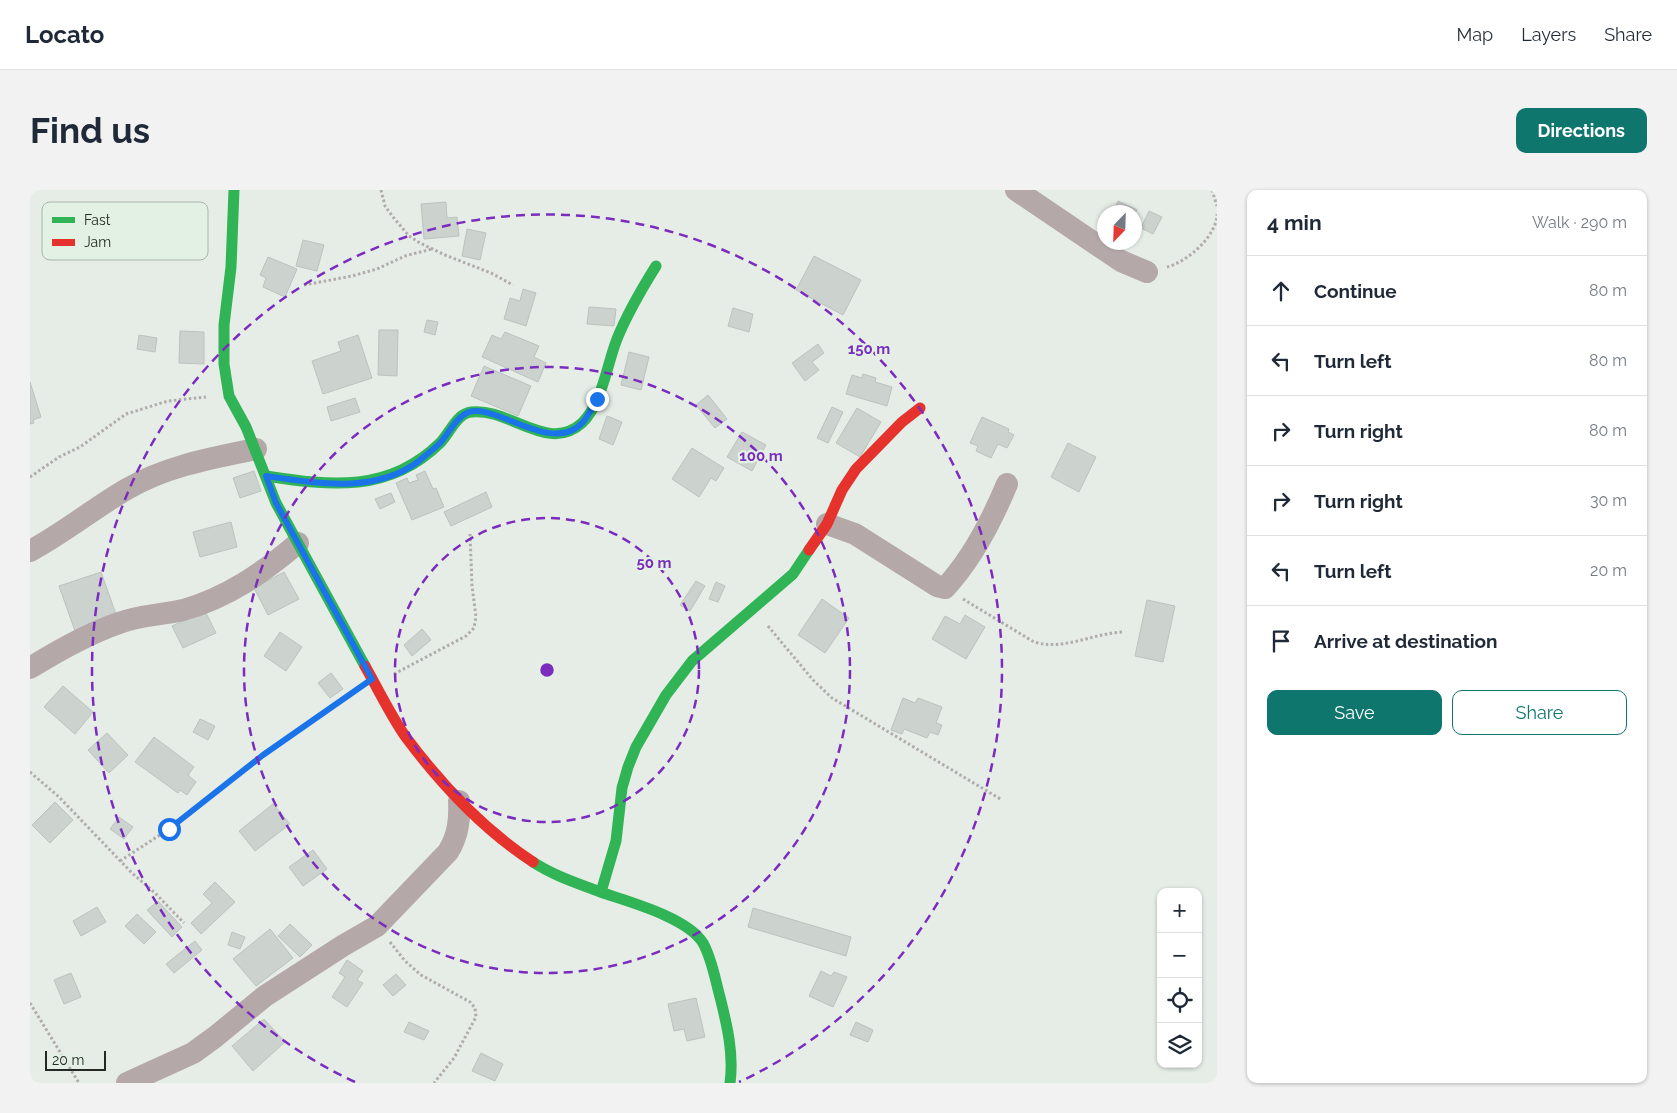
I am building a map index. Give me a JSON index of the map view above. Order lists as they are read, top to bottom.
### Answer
{
  "legend": ["Fast", "Jam"],
  "scale_bar": "20 m",
  "north": "bottom left",
  "page": {
    "header": "Locato",
    "nav": ["Map", "Layers", "Share"],
    "buttons": [
      "Directions",
      ["Save", "Share"]
    ],
    "title": "Find us",
    "heading": ["4 min", "Walk · 290 m"],
    "list": [
      ["Continue", "80 m"],
      ["Turn left", "80 m"],
      ["Turn right", "80 m"],
      ["Turn right", "30 m"],
      ["Turn left", "20 m"],
      "Arrive at destination"
    ],
    "map_buttons": ["+", "−"],
    "scale": "20 m"
  },
  "rings": ["150 m", "100 m", "50 m"]
}
